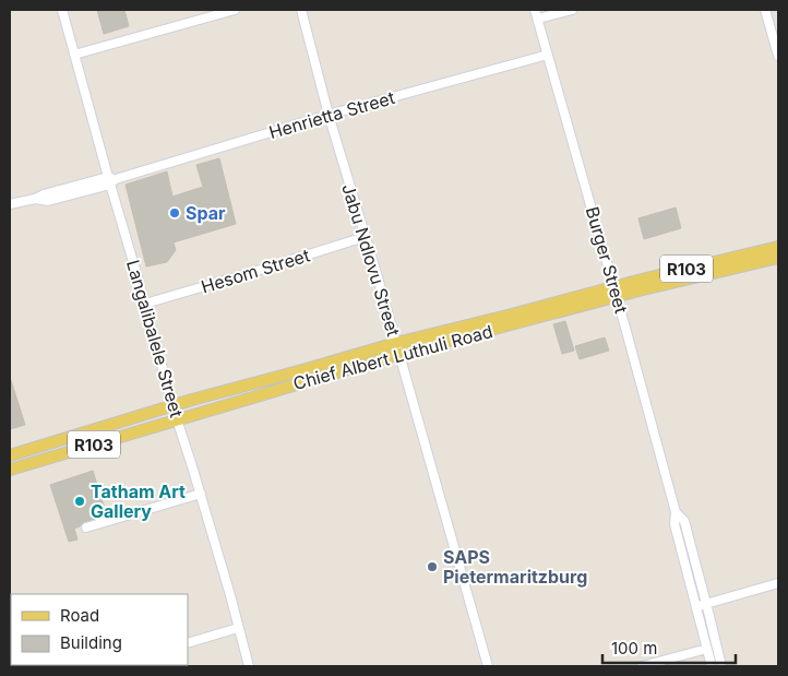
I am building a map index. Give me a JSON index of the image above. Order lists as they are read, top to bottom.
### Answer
{
  "streets": {
    "main road": ["R103", "Chief Albert Luthuli Road"],
    "street": [
      "Henrietta Street",
      "Jabu Ndlovu Street",
      "Burger Street",
      "Hesom Street",
      "Langalibalele Street"
    ]
  },
  "crossings": [
    ["Henrietta Street", "Jabu Ndlovu Street"],
    ["Henrietta Street", "Burger Street"],
    ["Henrietta Street", "Langalibalele Street"],
    ["Jabu Ndlovu Street", "Hesom Street"],
    ["Jabu Ndlovu Street", "Chief Albert Luthuli Road"],
    ["Burger Street", "Chief Albert Luthuli Road"],
    ["Hesom Street", "Langalibalele Street"],
    ["Langalibalele Street", "Chief Albert Luthuli Road"]
  ],
  "places": ["Spar", "Tatham Art Gallery", "SAPS Pietermaritzburg"],
  "legend": ["Road", "Building"],
  "scale_bar": "100 m"
}
